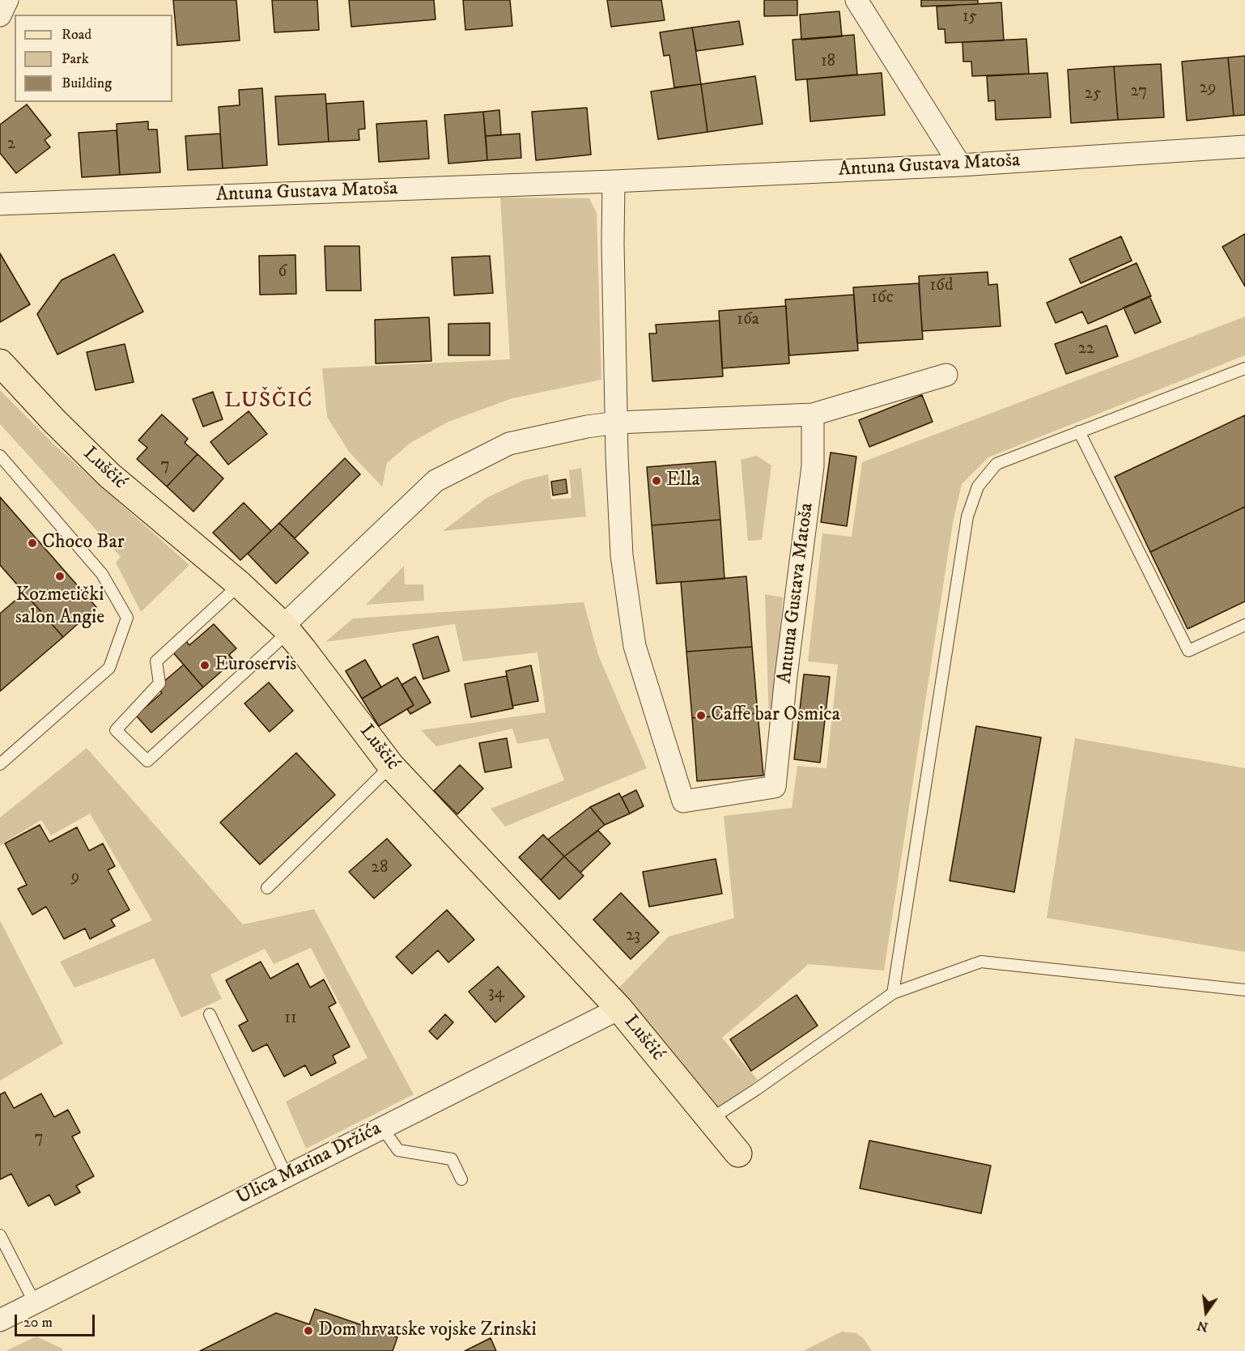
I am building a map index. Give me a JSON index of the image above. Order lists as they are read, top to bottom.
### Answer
{
  "streets": {
    "main road": ["Luščić"],
    "street": ["Antuna Gustava Matoša", "Ulica Marina Držića"]
  },
  "crossings": [
    ["Luščić", "Ulica Marina Držića"]
  ],
  "districts": ["LUŠČIĆ"],
  "places": [
    "Ella",
    "Choco Bar",
    "Kozmetički salon Angie",
    "Euroservis",
    "Caffe bar Osmica",
    "Dom hrvatske vojske Zrinski"
  ],
  "house_numbers": [
    "15",
    "18",
    "29",
    "27",
    "25",
    "2",
    "6",
    "16d",
    "16c",
    "16a",
    "22",
    "7",
    "28",
    "9",
    "23",
    "34",
    "11",
    "7"
  ],
  "legend": ["Road", "Park", "Building"],
  "scale_bar": "20 m",
  "north": "bottom"
}
